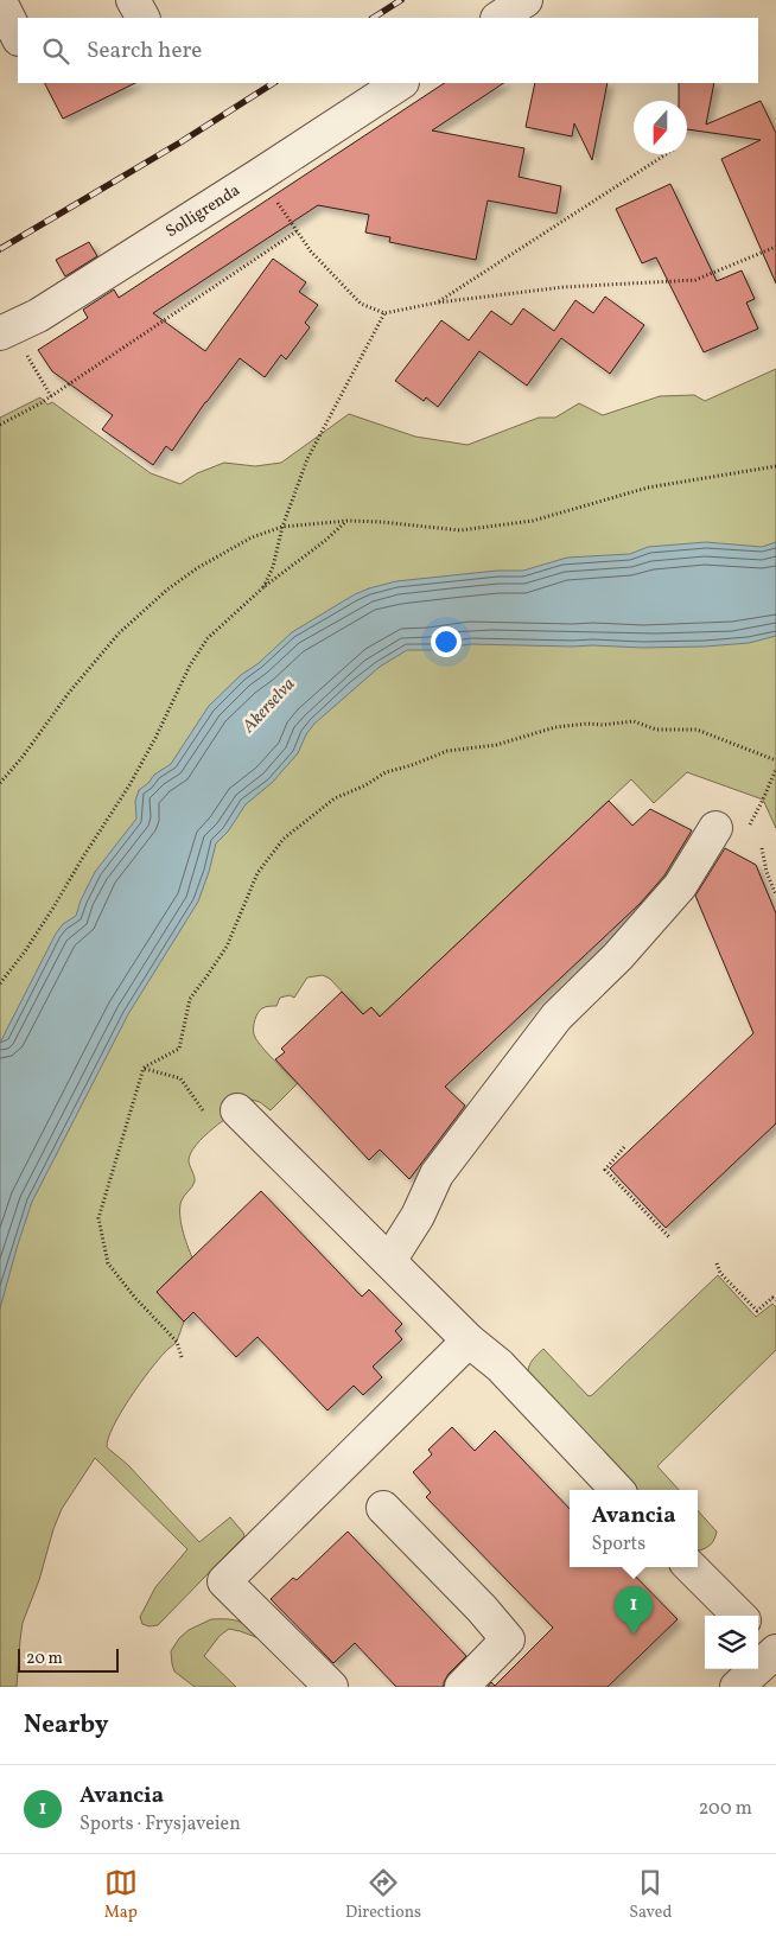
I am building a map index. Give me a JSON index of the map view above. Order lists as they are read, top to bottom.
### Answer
{
  "streets": {
    "street": ["Solligrenda"]
  },
  "water": ["Akerselva"],
  "scale_bar": "20 m",
  "north": "bottom",
  "page": {
    "search": "Search here",
    "popup": ["Avancia", "Sports"],
    "pins": "1",
    "scale": "20 m",
    "heading": "Nearby",
    "list": [
      {
        "mark": "1",
        "name": "Avancia",
        "note": "Sports · Frysjaveien",
        "value": "200 m"
      }
    ],
    "nav": ["Map", "Directions", "Saved"]
  }
}
